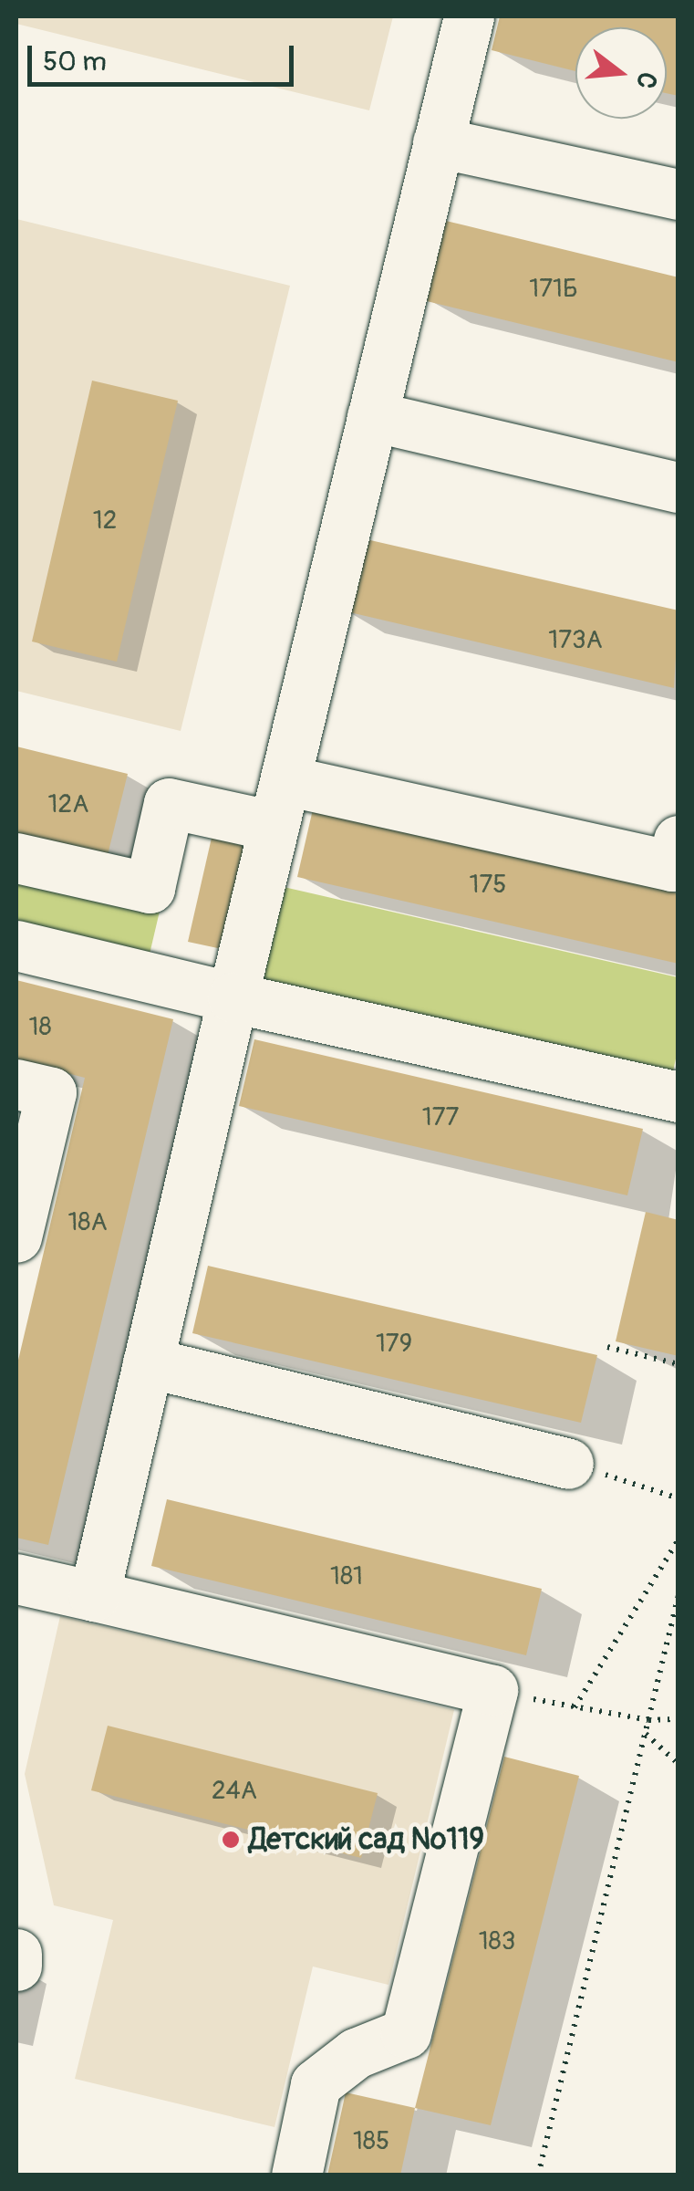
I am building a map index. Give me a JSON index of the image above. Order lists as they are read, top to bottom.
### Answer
{
  "places": ["Детский сад №119"],
  "house_numbers": [
    "171Б",
    "12",
    "173А",
    "12А",
    "175",
    "18",
    "177",
    "18А",
    "179",
    "181",
    "24А",
    "183",
    "185"
  ],
  "scale_bar": "50 m",
  "north": "right"
}
